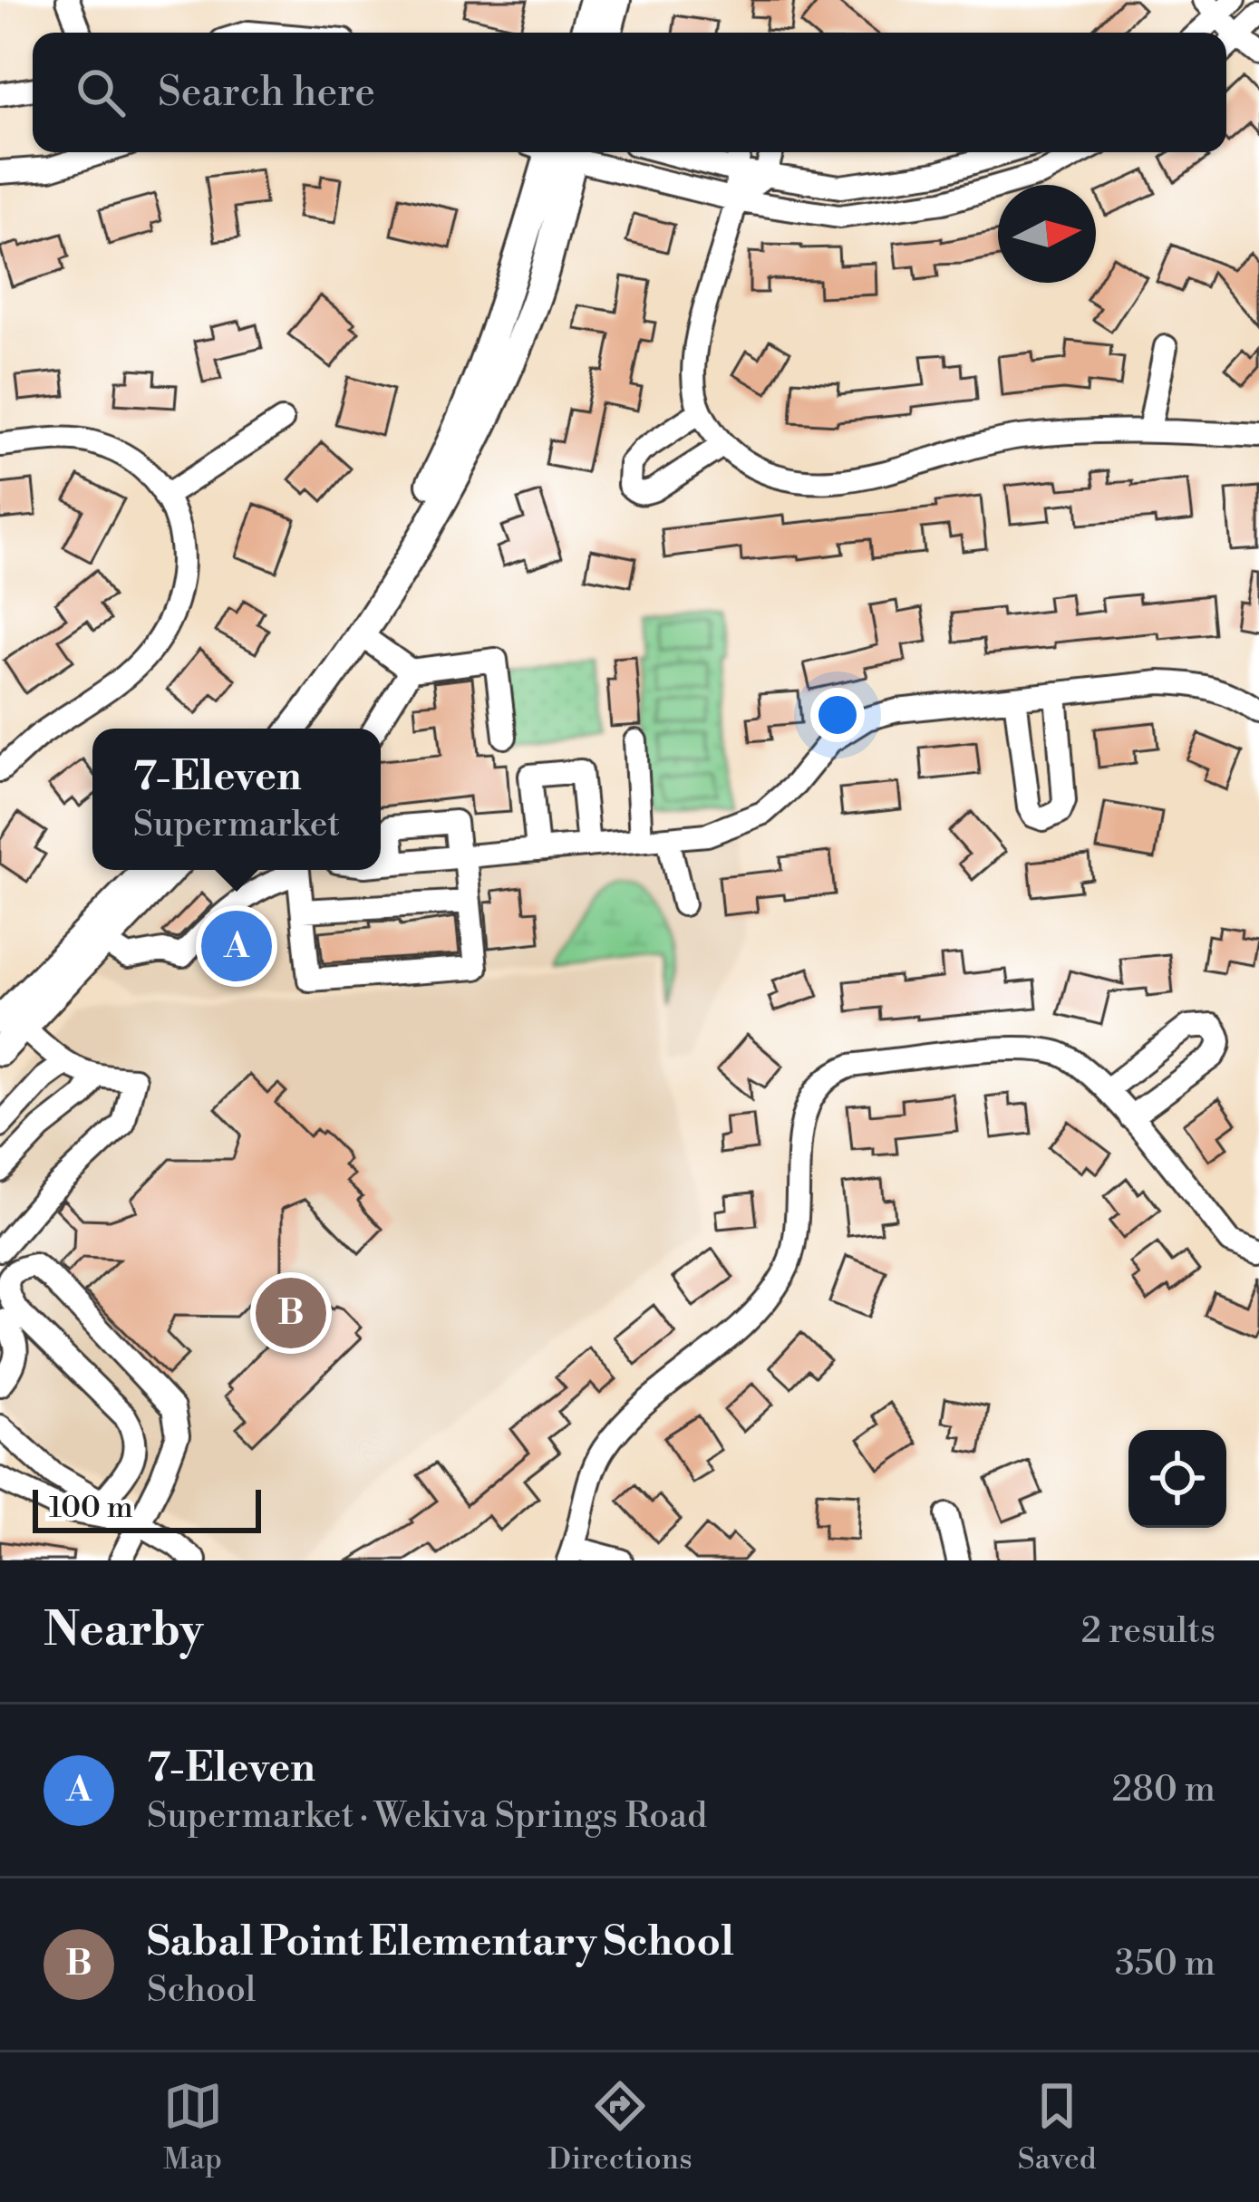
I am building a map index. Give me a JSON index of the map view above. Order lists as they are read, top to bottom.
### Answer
{
  "scale_bar": "100 m",
  "north": "right",
  "page": {
    "search": "Search here",
    "popup": ["7-Eleven", "Supermarket"],
    "pins": ["A", "B"],
    "scale": "100 m",
    "heading": ["Nearby", "2 results"],
    "list": [
      {
        "mark": "A",
        "name": "7-Eleven",
        "note": "Supermarket · Wekiva Springs Road",
        "value": "280 m"
      },
      {
        "mark": "B",
        "name": "Sabal Point Elementary School",
        "note": "School",
        "value": "350 m"
      }
    ],
    "nav": ["Map", "Directions", "Saved"]
  }
}
